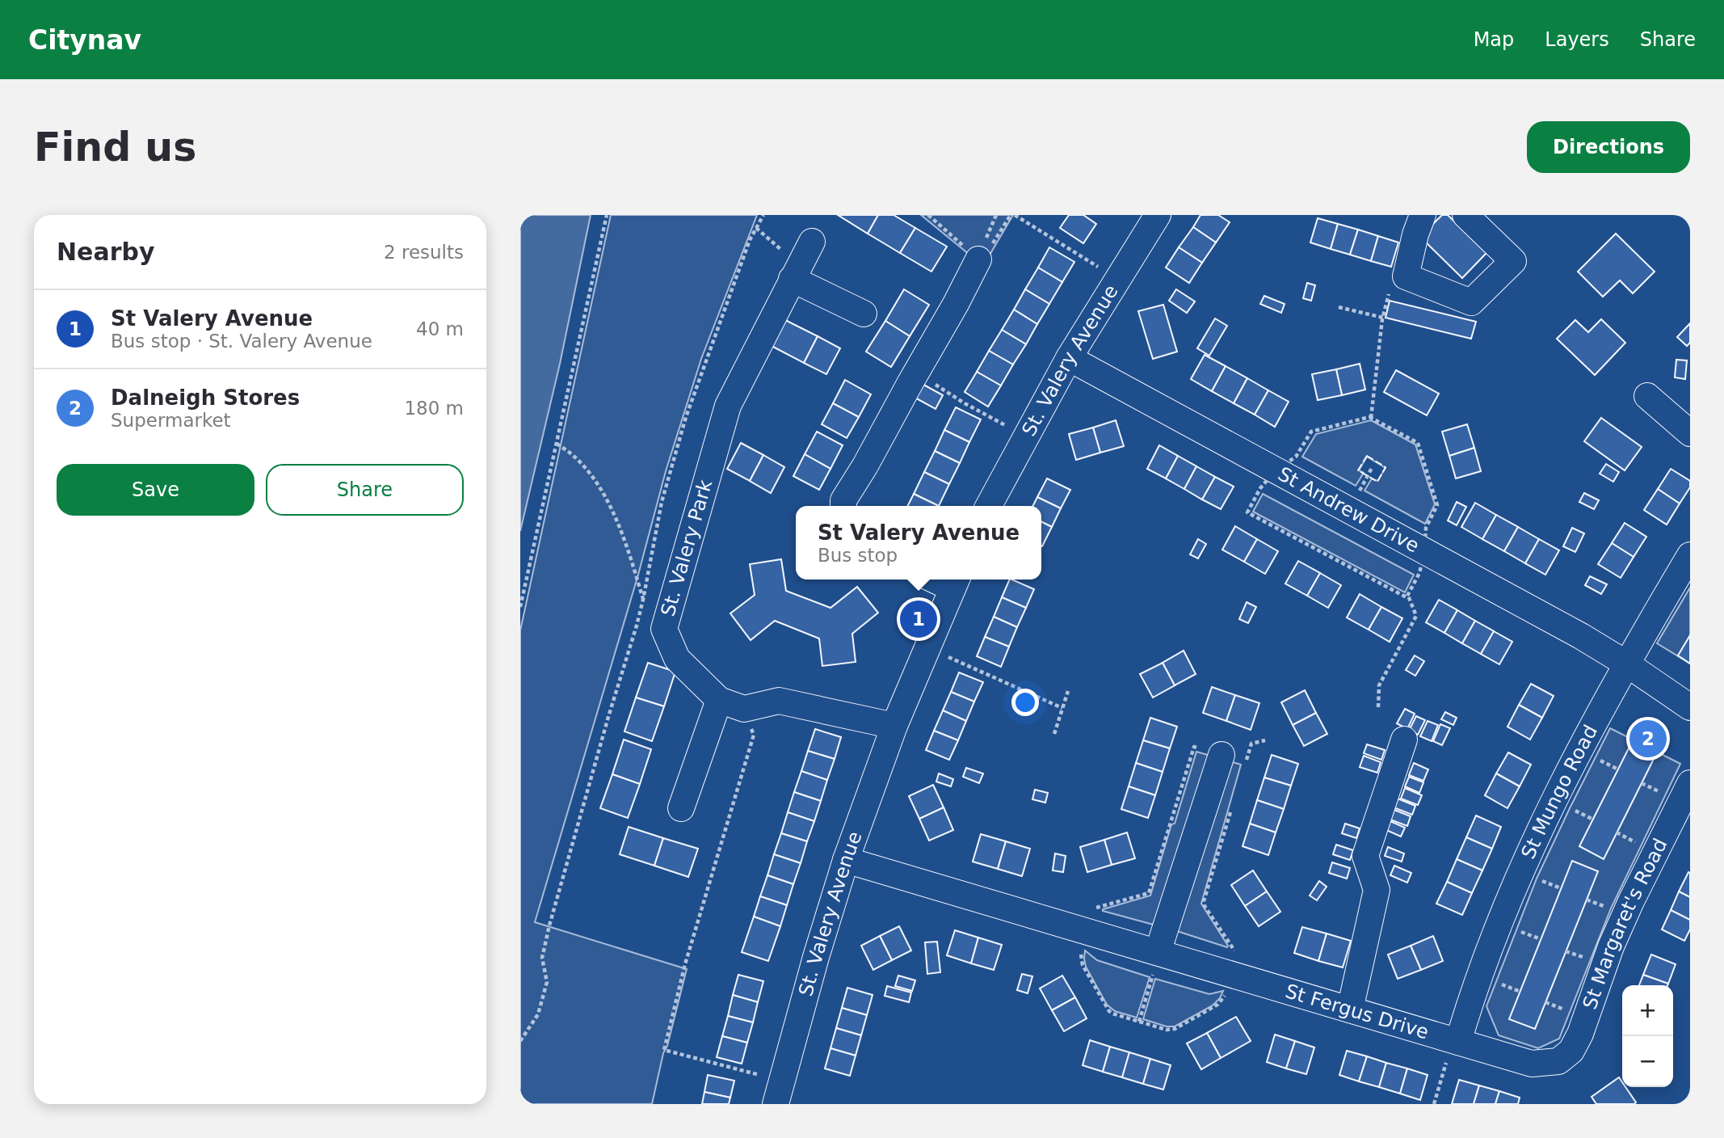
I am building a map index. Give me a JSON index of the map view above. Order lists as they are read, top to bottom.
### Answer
{
  "streets": {
    "street": [
      "St. Valery Avenue",
      "St Andrew Drive",
      "St. Valery Park",
      "St Mungo Road",
      "St Margaret's Road",
      "St Fergus Drive"
    ]
  },
  "crossings": [
    ["St. Valery Avenue", "St Andrew Drive"],
    ["St. Valery Avenue", "St Fergus Drive"],
    ["St Andrew Drive", "St Mungo Road"],
    ["St Mungo Road", "St Fergus Drive"],
    ["St Margaret's Road", "St Fergus Drive"]
  ],
  "page": {
    "header": "Citynav",
    "nav": ["Map", "Layers", "Share"],
    "buttons": [
      "Directions",
      ["Save", "Share"]
    ],
    "title": "Find us",
    "heading": ["Nearby", "2 results"],
    "list": [
      {
        "mark": "1",
        "name": "St Valery Avenue",
        "note": "Bus stop · St. Valery Avenue",
        "value": "40 m"
      },
      {
        "mark": "2",
        "name": "Dalneigh Stores",
        "note": "Supermarket",
        "value": "180 m"
      }
    ],
    "popup": ["St Valery Avenue", "Bus stop"],
    "pins": ["1", "2"],
    "map_buttons": ["+", "−"]
  }
}
